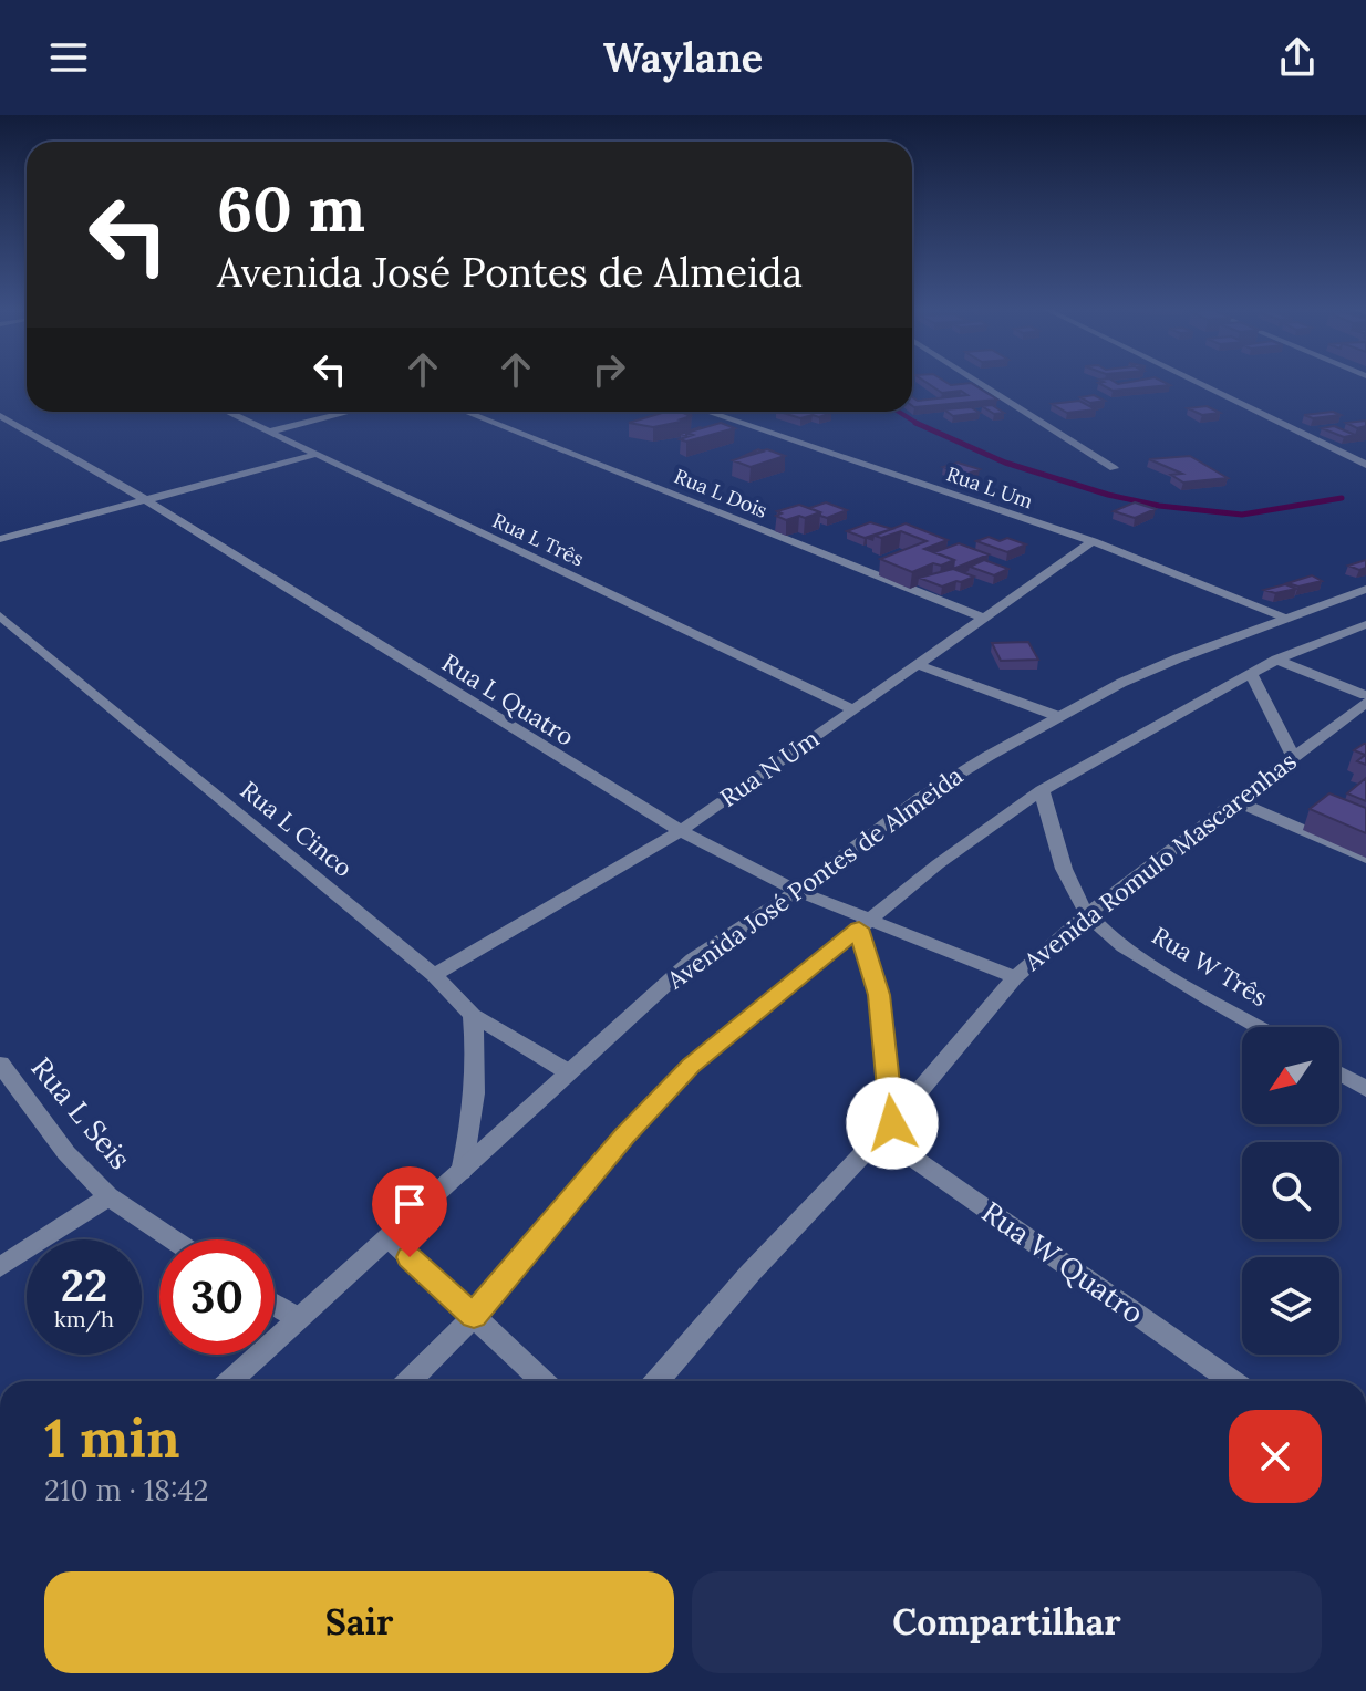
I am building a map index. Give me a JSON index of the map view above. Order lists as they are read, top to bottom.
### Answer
{
  "streets": {
    "street": [
      "Rua L Um",
      "Rua L Dois",
      "Rua L Três",
      "Rua L Quatro",
      "Rua N Um",
      "Rua L Cinco",
      "Avenida Romulo Mascarenhas",
      "Avenida José Pontes de Almeida",
      "Rua W Três",
      "Rua L Seis",
      "Rua W Quatro"
    ]
  },
  "crossings": [
    ["Rua L Um", "Rua N Um"],
    ["Rua L Um", "Avenida José Pontes de Almeida"],
    ["Rua L Dois", "Rua N Um"],
    ["Rua L Três", "Rua N Um"],
    ["Rua L Quatro", "Rua N Um"],
    ["Rua L Quatro", "Avenida Romulo Mascarenhas"],
    ["Rua L Quatro", "Avenida José Pontes de Almeida"],
    ["Rua N Um", "Rua L Cinco"],
    ["Rua L Cinco", "Avenida José Pontes de Almeida"],
    ["Avenida Romulo Mascarenhas", "Rua W Três"],
    ["Avenida Romulo Mascarenhas", "Rua W Quatro"]
  ],
  "north": "bottom left",
  "page": {
    "header": "Waylane",
    "turn": ["60 m", "Avenida José Pontes de Almeida"],
    "speed": "22 km/h",
    "limit": "30",
    "heading": ["1 min", "210 m · 18:42"],
    "buttons": ["Sair", "Compartilhar"]
  }
}
